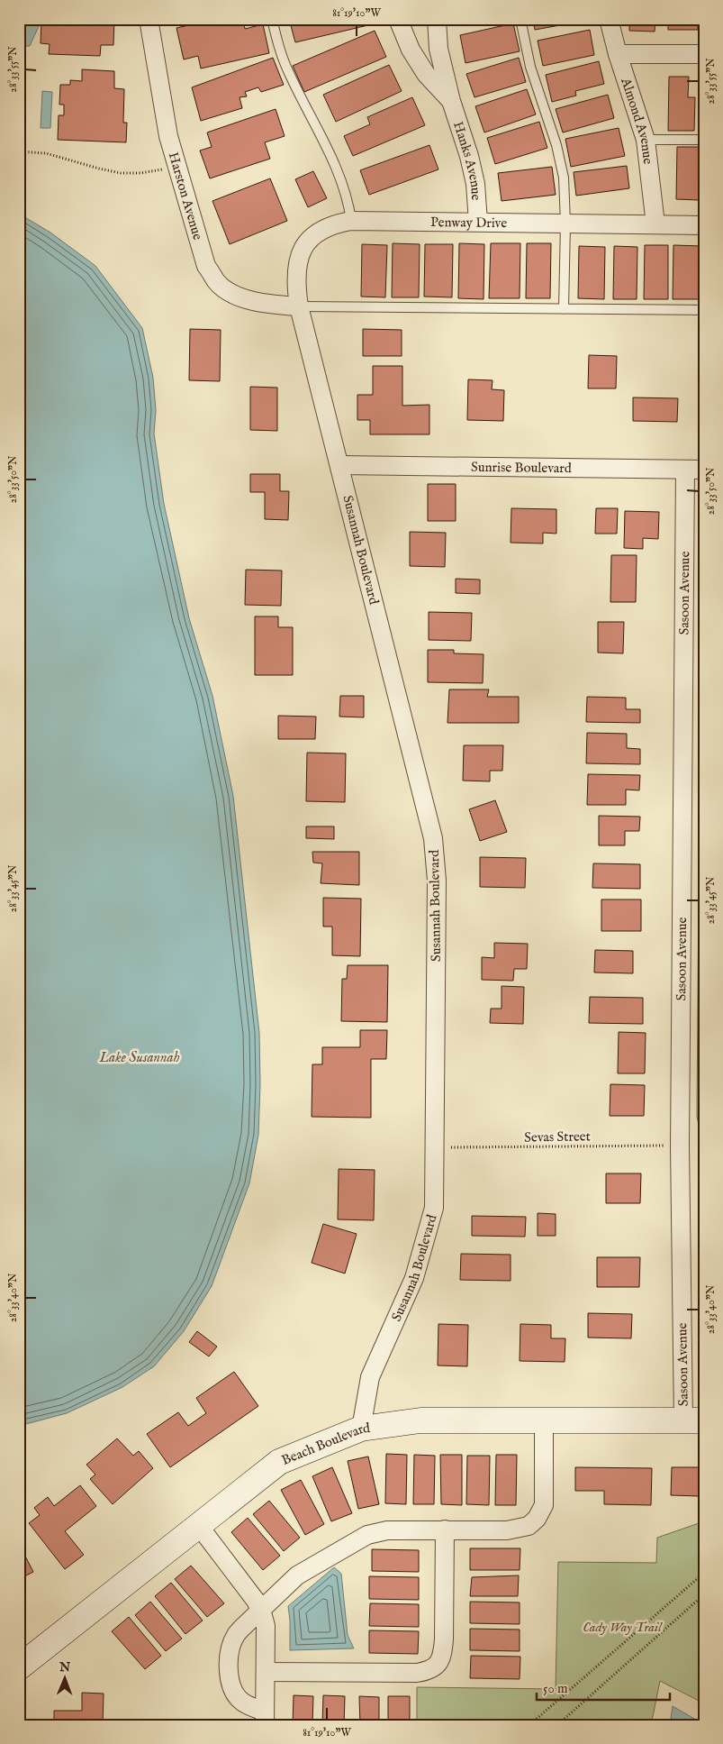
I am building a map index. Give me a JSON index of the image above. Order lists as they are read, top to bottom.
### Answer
{
  "streets": {
    "street": [
      "Almond Avenue",
      "Hanks Avenue",
      "Harston Avenue",
      "Penway Drive",
      "Sunrise Boulevard",
      "Susannah Boulevard",
      "Sasoon Avenue",
      "Beach Boulevard"
    ],
    "path": ["Sevas Street"]
  },
  "crossings": [
    ["Almond Avenue", "Penway Drive"],
    ["Hanks Avenue", "Penway Drive"],
    ["Harston Avenue", "Penway Drive"],
    ["Harston Avenue", "Susannah Boulevard"],
    ["Penway Drive", "Susannah Boulevard"],
    ["Sunrise Boulevard", "Susannah Boulevard"],
    ["Sunrise Boulevard", "Sasoon Avenue"],
    ["Susannah Boulevard", "Sevas Street"],
    ["Susannah Boulevard", "Beach Boulevard"],
    ["Sasoon Avenue", "Sevas Street"],
    ["Sasoon Avenue", "Beach Boulevard"]
  ],
  "water": ["Lake Susannah"],
  "parks": ["Cady Way Trail"],
  "scale_bar": "50 m",
  "north": "top",
  "coordinates": [
    "81°19'10\"W",
    "28°33'55\"N",
    "28°33'50\"N",
    "28°33'45\"N",
    "28°33'40\"N"
  ]
}
